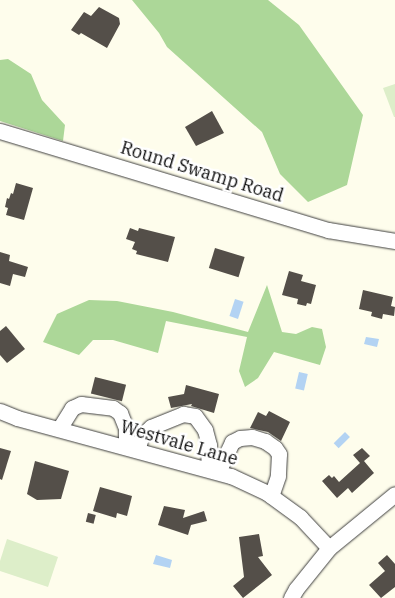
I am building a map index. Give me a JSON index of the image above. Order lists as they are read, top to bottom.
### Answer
{
  "streets": {
    "street": ["Round Swamp Road", "Westvale Lane"]
  }
}
